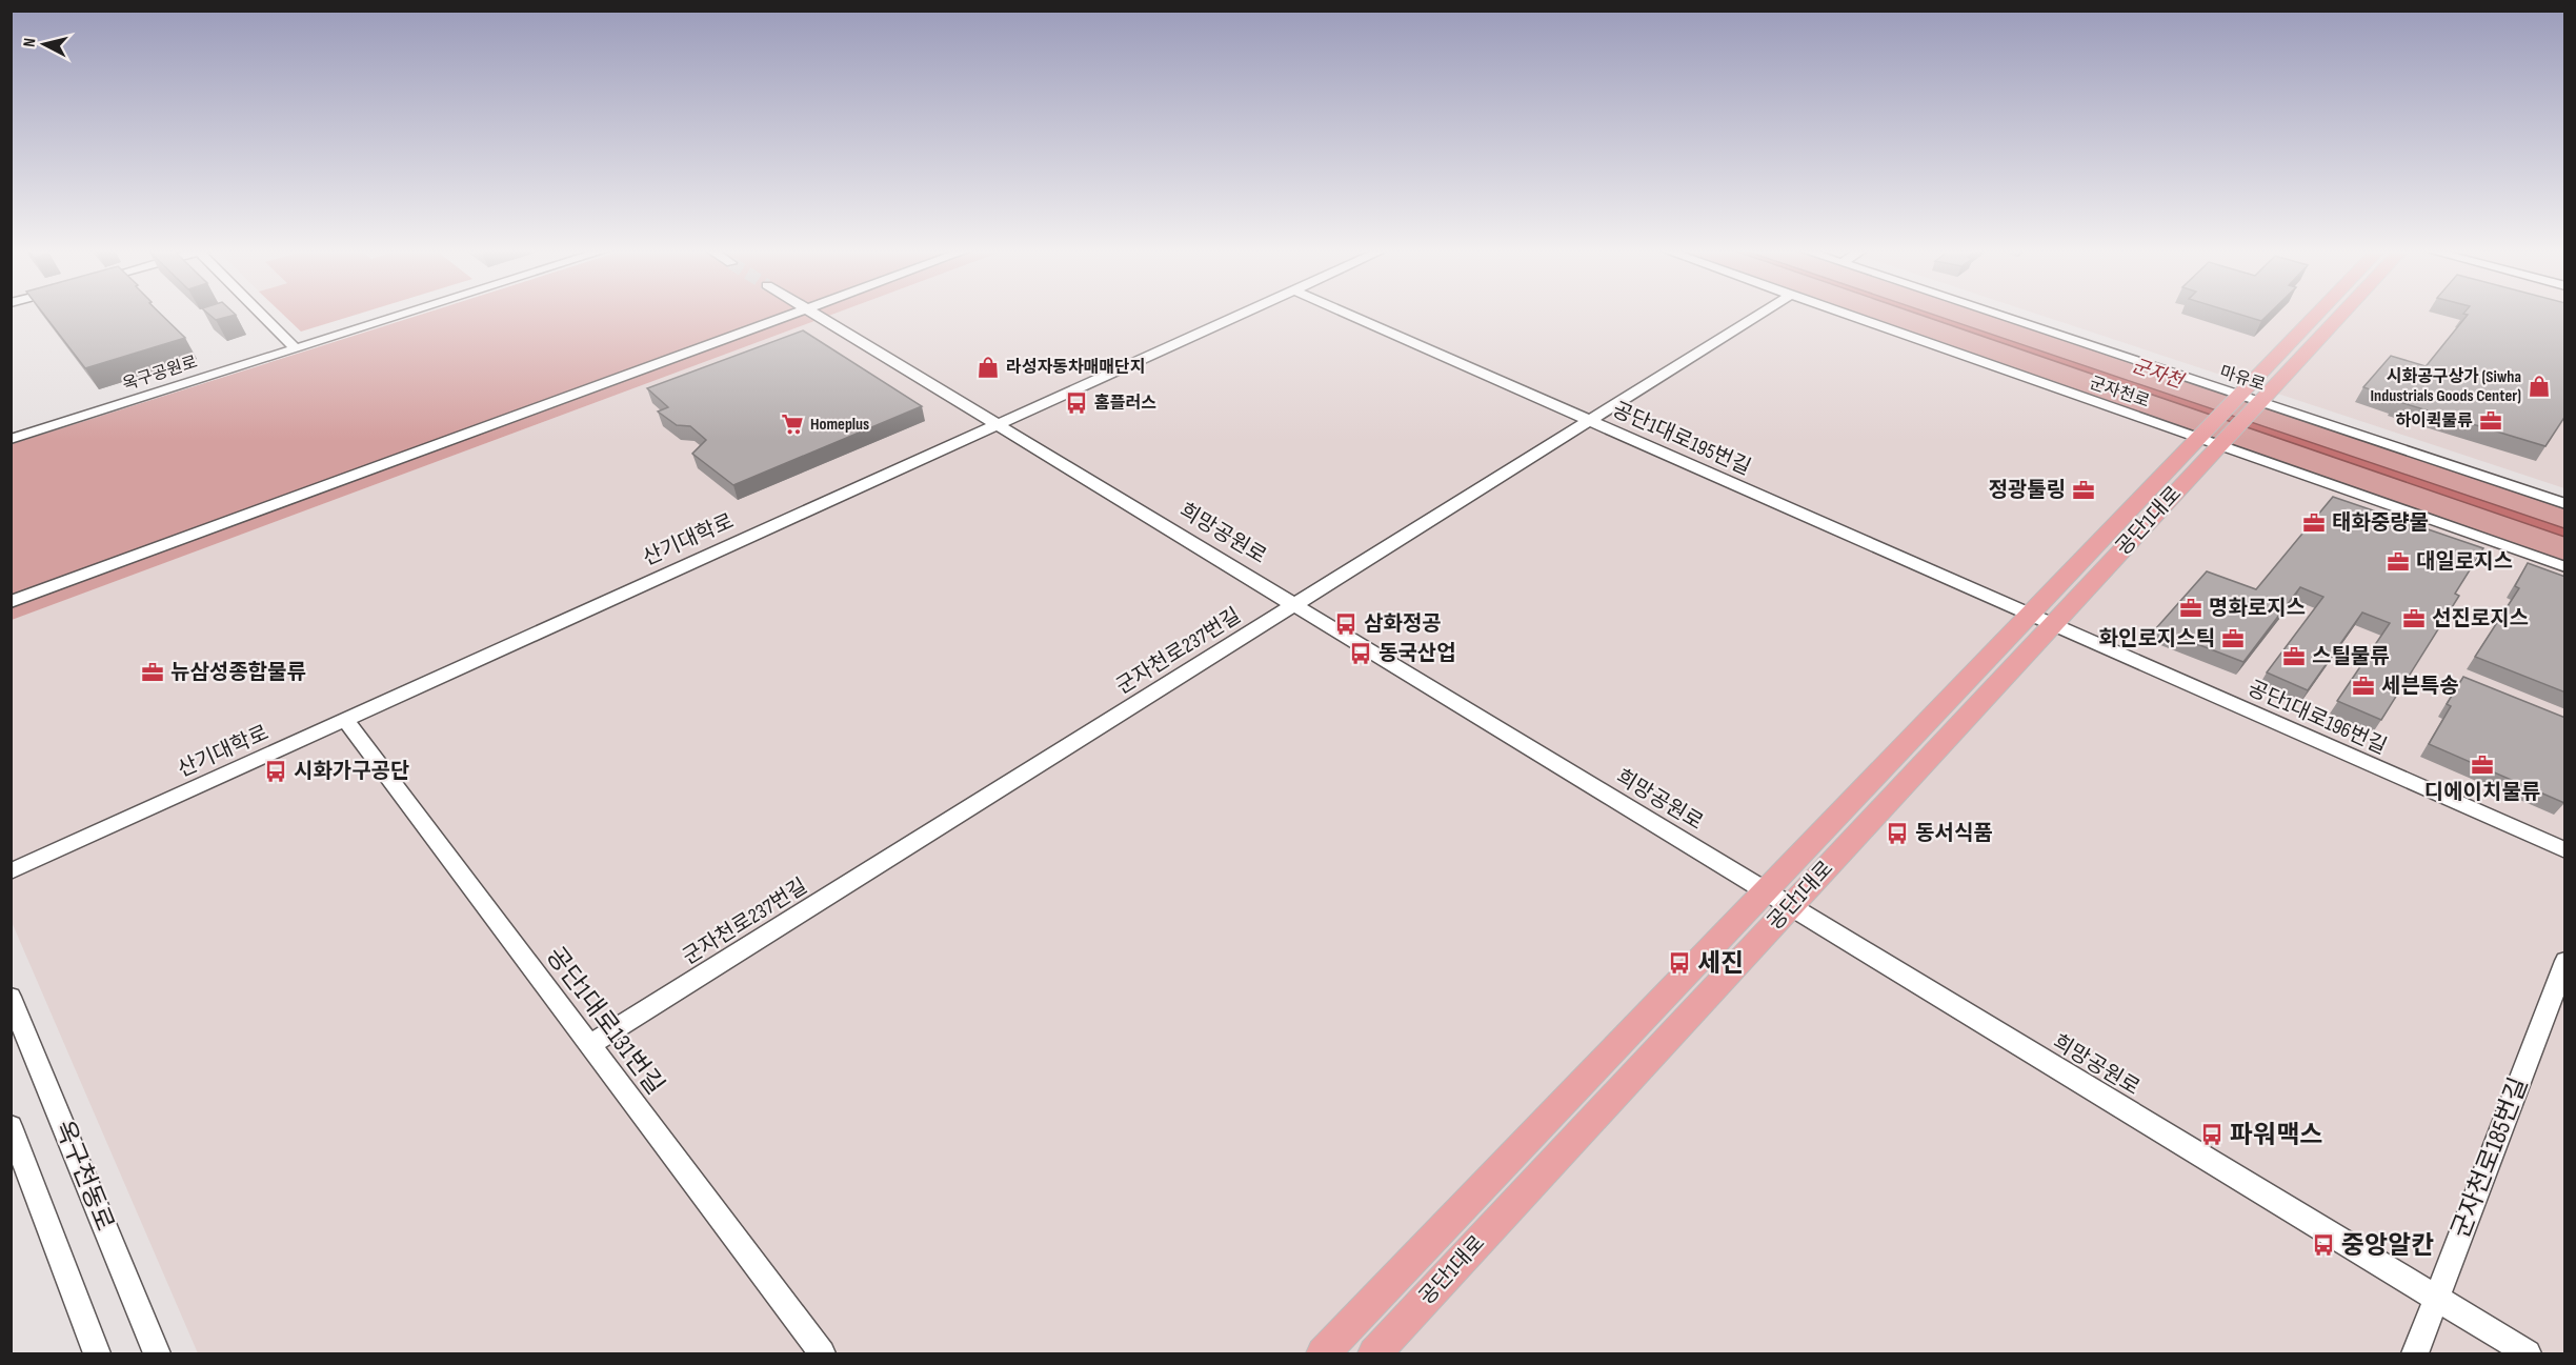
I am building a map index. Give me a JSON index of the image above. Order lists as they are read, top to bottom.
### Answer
{
  "streets": {
    "main road": ["공단1대로"],
    "street": [
      "옥구공원로",
      "마유로",
      "군자천로",
      "공단1대로195번길",
      "희망공원로",
      "산기대학로",
      "군자천로237번길",
      "공단1대로196번길",
      "공단1대로131번길",
      "군자천로185번길",
      "옥구천동로"
    ]
  },
  "crossings": [
    ["군자천로", "공단1대로"],
    ["공단1대로195번길", "공단1대로"],
    ["공단1대로195번길", "군자천로237번길"],
    ["공단1대로195번길", "공단1대로196번길"],
    ["공단1대로", "희망공원로"],
    ["공단1대로", "공단1대로196번길"],
    ["희망공원로", "산기대학로"],
    ["희망공원로", "군자천로237번길"],
    ["희망공원로", "군자천로185번길"],
    ["산기대학로", "공단1대로131번길"],
    ["군자천로237번길", "공단1대로131번길"]
  ],
  "water": ["군자천"],
  "places": {
    "shop": ["라성자동차매매단지", "시화공구상가 (Siwha Industrials Goods Center)"],
    "bus stop": [
      "홈플러스",
      "삼화정공",
      "동국산업",
      "시화가구공단",
      "동서식품",
      "세진",
      "파워맥스",
      "중앙알칸"
    ],
    "office": [
      "하이퀵물류",
      "정광툴링",
      "태화중량물",
      "대일로지스",
      "명화로지스",
      "선진로지스",
      "화인로지스틱",
      "스틸물류",
      "뉴삼성종합물류",
      "세븐특송",
      "디에이치물류"
    ],
    "supermarket": ["Homeplus"]
  },
  "north": "left"
}
